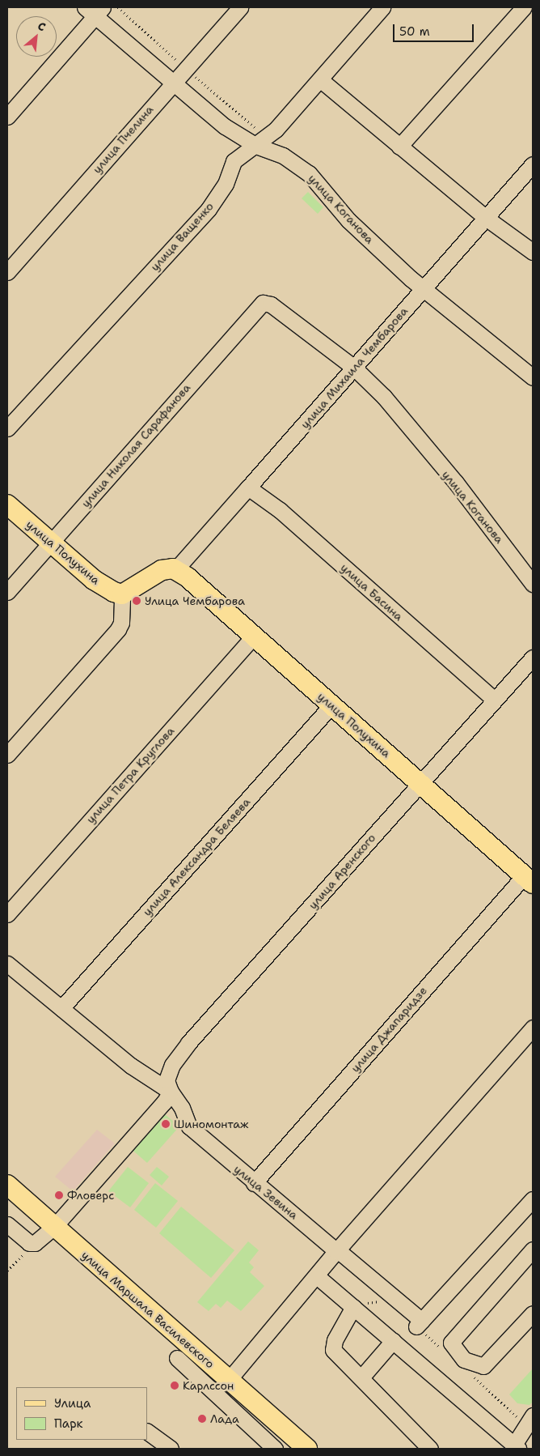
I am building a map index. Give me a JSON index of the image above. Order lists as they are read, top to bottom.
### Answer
{
  "streets": {
    "main road": ["улица Полухина", "улица Маршала Василевского"],
    "street": [
      "улица Пчелина",
      "улица Коганова",
      "улица Ващенко",
      "улица Михаила Чембарова",
      "улица Николая Сарафанова",
      "улица Басина",
      "улица Петра Круглова",
      "улица Александра Беляева",
      "улица Аренского",
      "улица Джапаридзе",
      "улица Зевина"
    ]
  },
  "crossings": [
    ["улица Пчелина", "улица Коганова"],
    ["улица Коганова", "улица Ващенко"],
    ["улица Коганова", "улица Михаила Чембарова"],
    ["улица Коганова", "улица Николая Сарафанова"],
    ["улица Михаила Чембарова", "улица Полухина"],
    ["улица Михаила Чембарова", "улица Басина"],
    ["улица Николая Сарафанова", "улица Полухина"],
    ["улица Полухина", "улица Петра Круглова"],
    ["улица Полухина", "улица Александра Беляева"],
    ["улица Полухина", "улица Аренского"],
    ["улица Полухина", "улица Джапаридзе"],
    ["улица Басина", "улица Аренского"],
    ["улица Александра Беляева", "улица Зевина"],
    ["улица Аренского", "улица Зевина"],
    ["улица Джапаридзе", "улица Зевина"]
  ],
  "places": [
    "Улица Чембарова",
    "Шиномонтаж",
    "Фловерс",
    "Карлссон",
    "Лада"
  ],
  "legend": ["Улица", "Парк"],
  "scale_bar": "50 m",
  "north": "top right"
}
